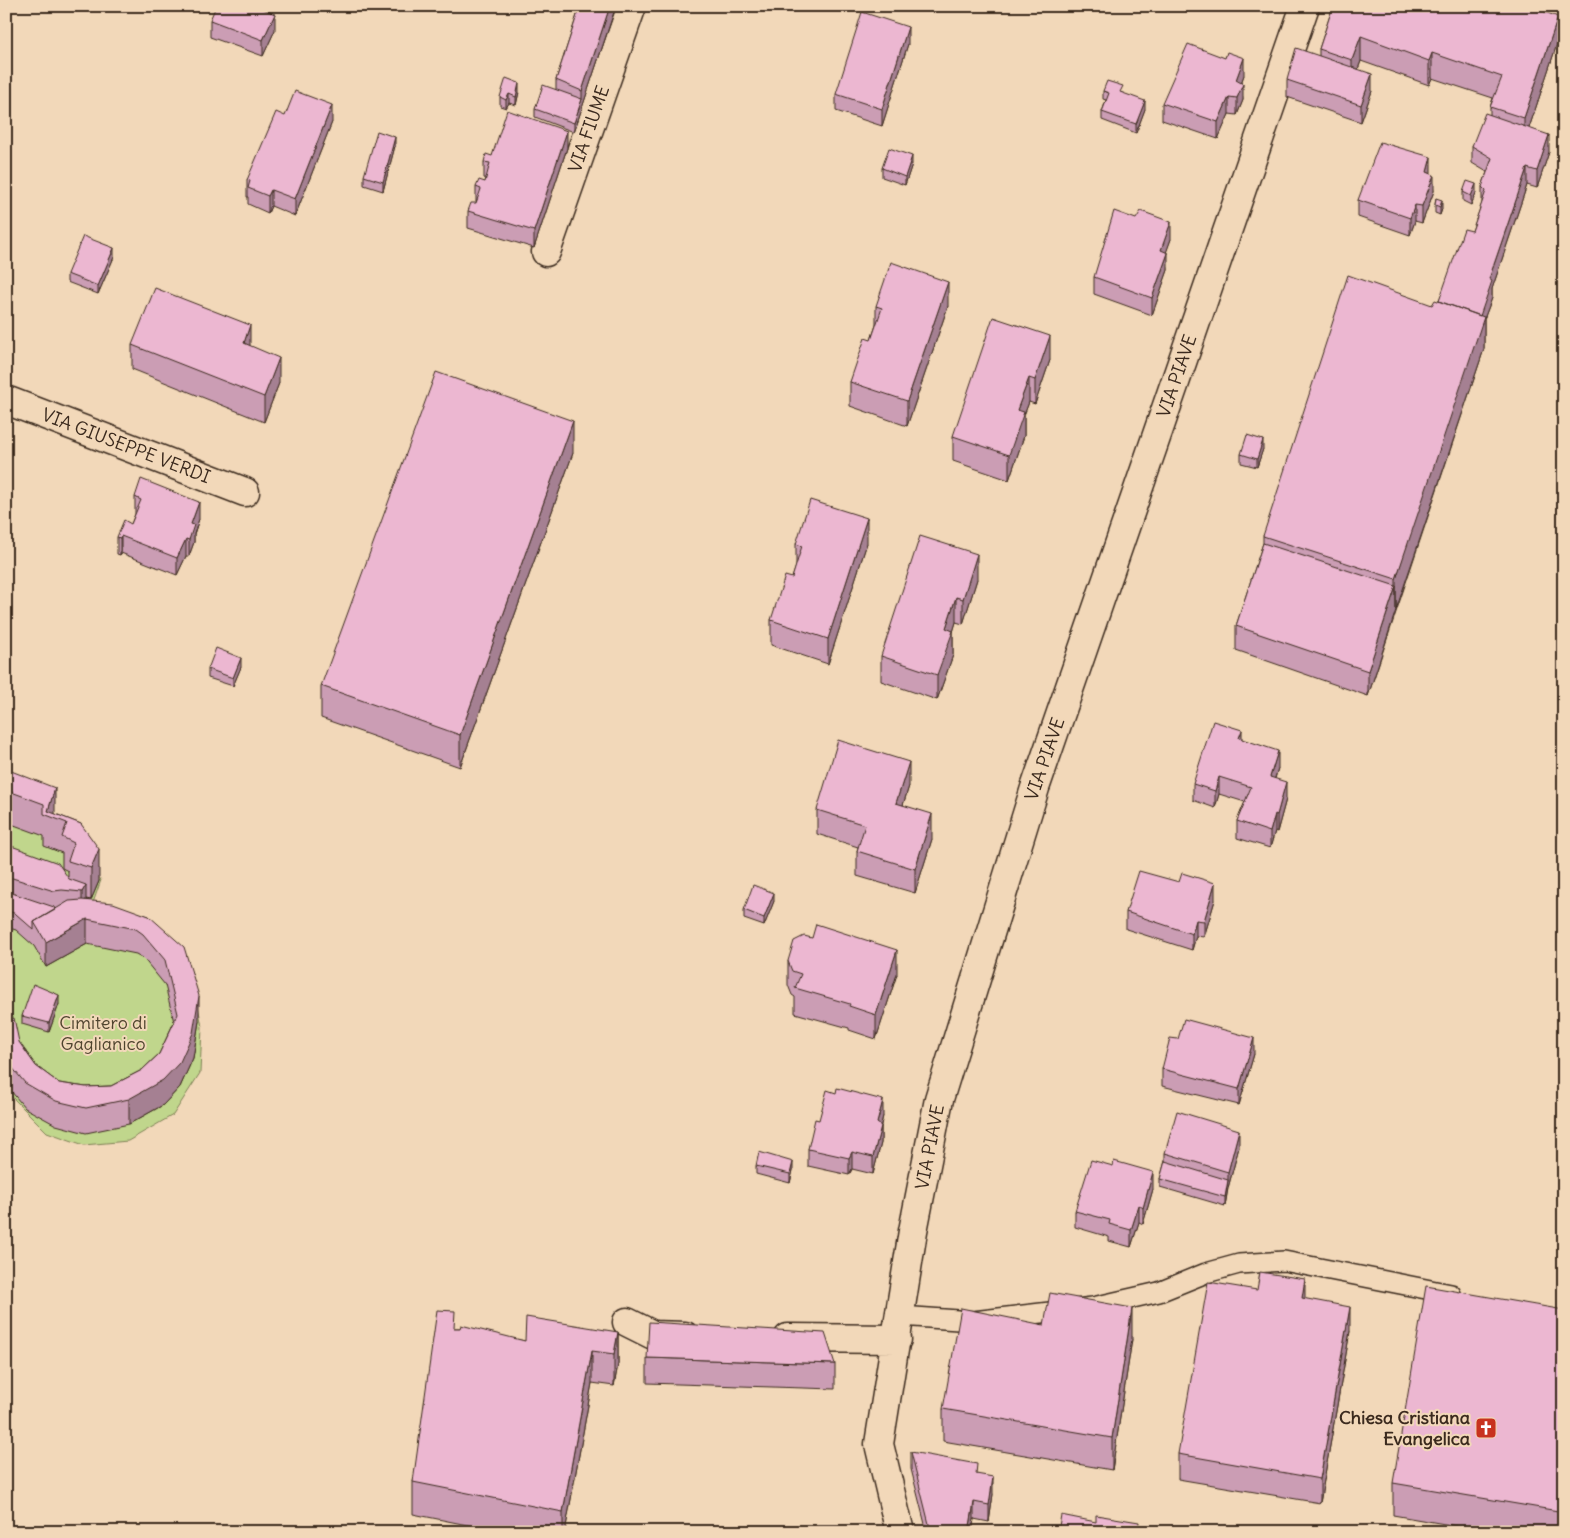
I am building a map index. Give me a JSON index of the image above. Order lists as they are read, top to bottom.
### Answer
{
  "streets": {
    "street": ["VIA FIUME", "VIA PIAVE", "VIA GIUSEPPE VERDI"]
  },
  "parks": ["Cimitero di Gaglianico"],
  "places": {
    "church": ["Chiesa Cristiana Evangelica"]
  }
}
